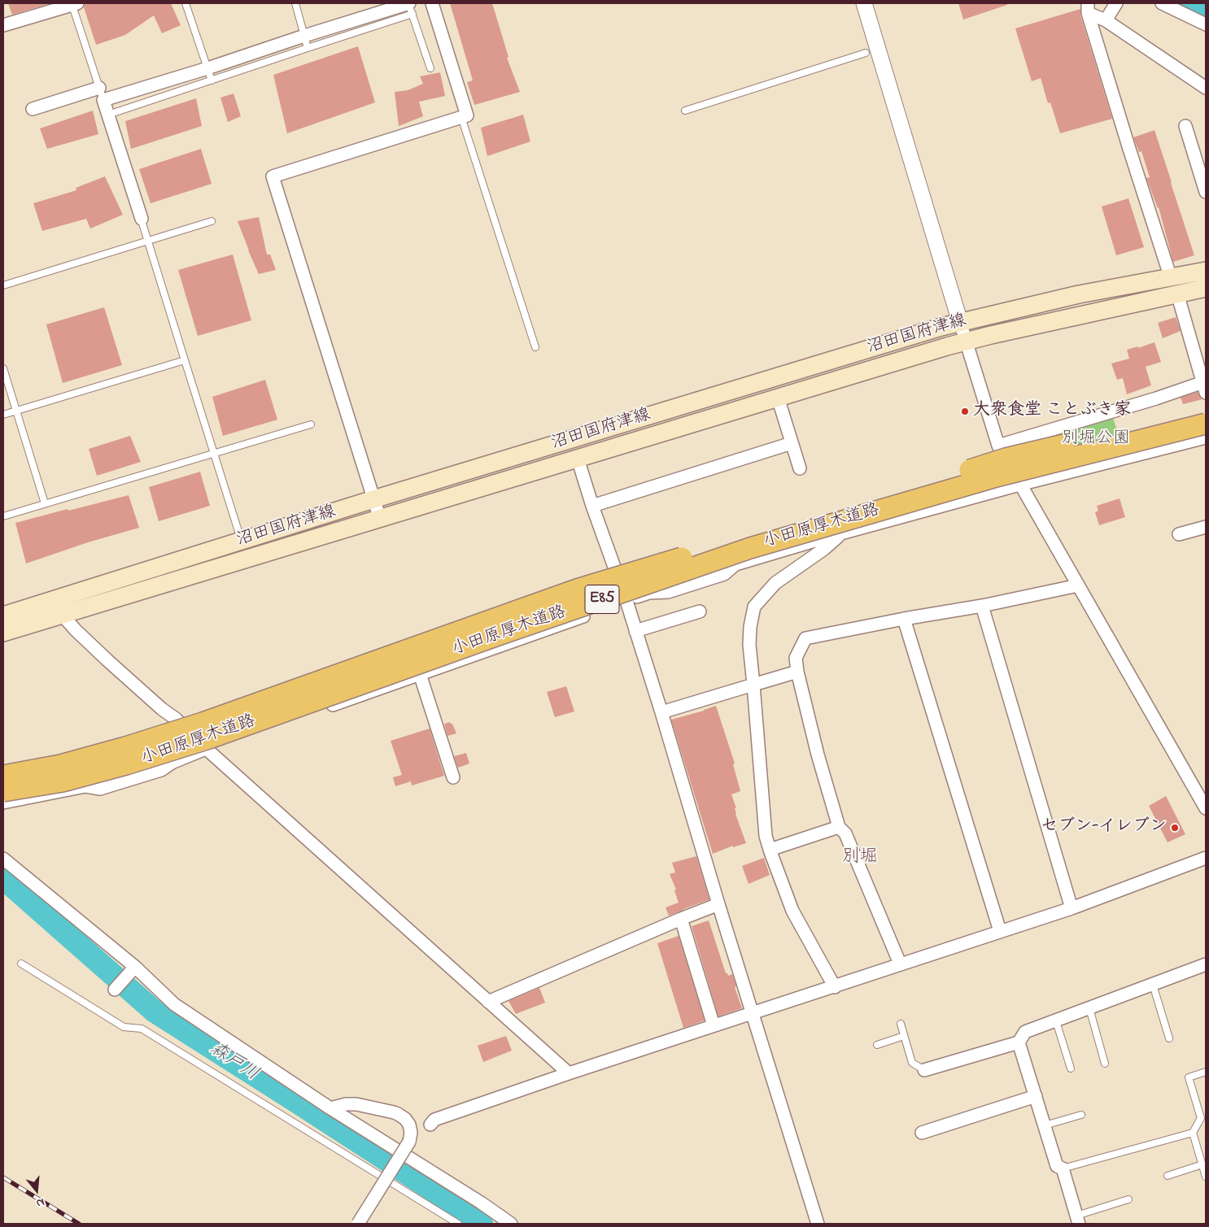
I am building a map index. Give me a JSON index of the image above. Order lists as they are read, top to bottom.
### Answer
{
  "streets": {
    "highway": ["小田原厚木道路", "E85"],
    "main road": ["沼田国府津線"]
  },
  "districts": ["別堀"],
  "water": ["森戸川"],
  "parks": ["別堀公園"],
  "places": ["大衆食堂 ことぶき家", "セブン-イレブン"],
  "north": "bottom"
}
